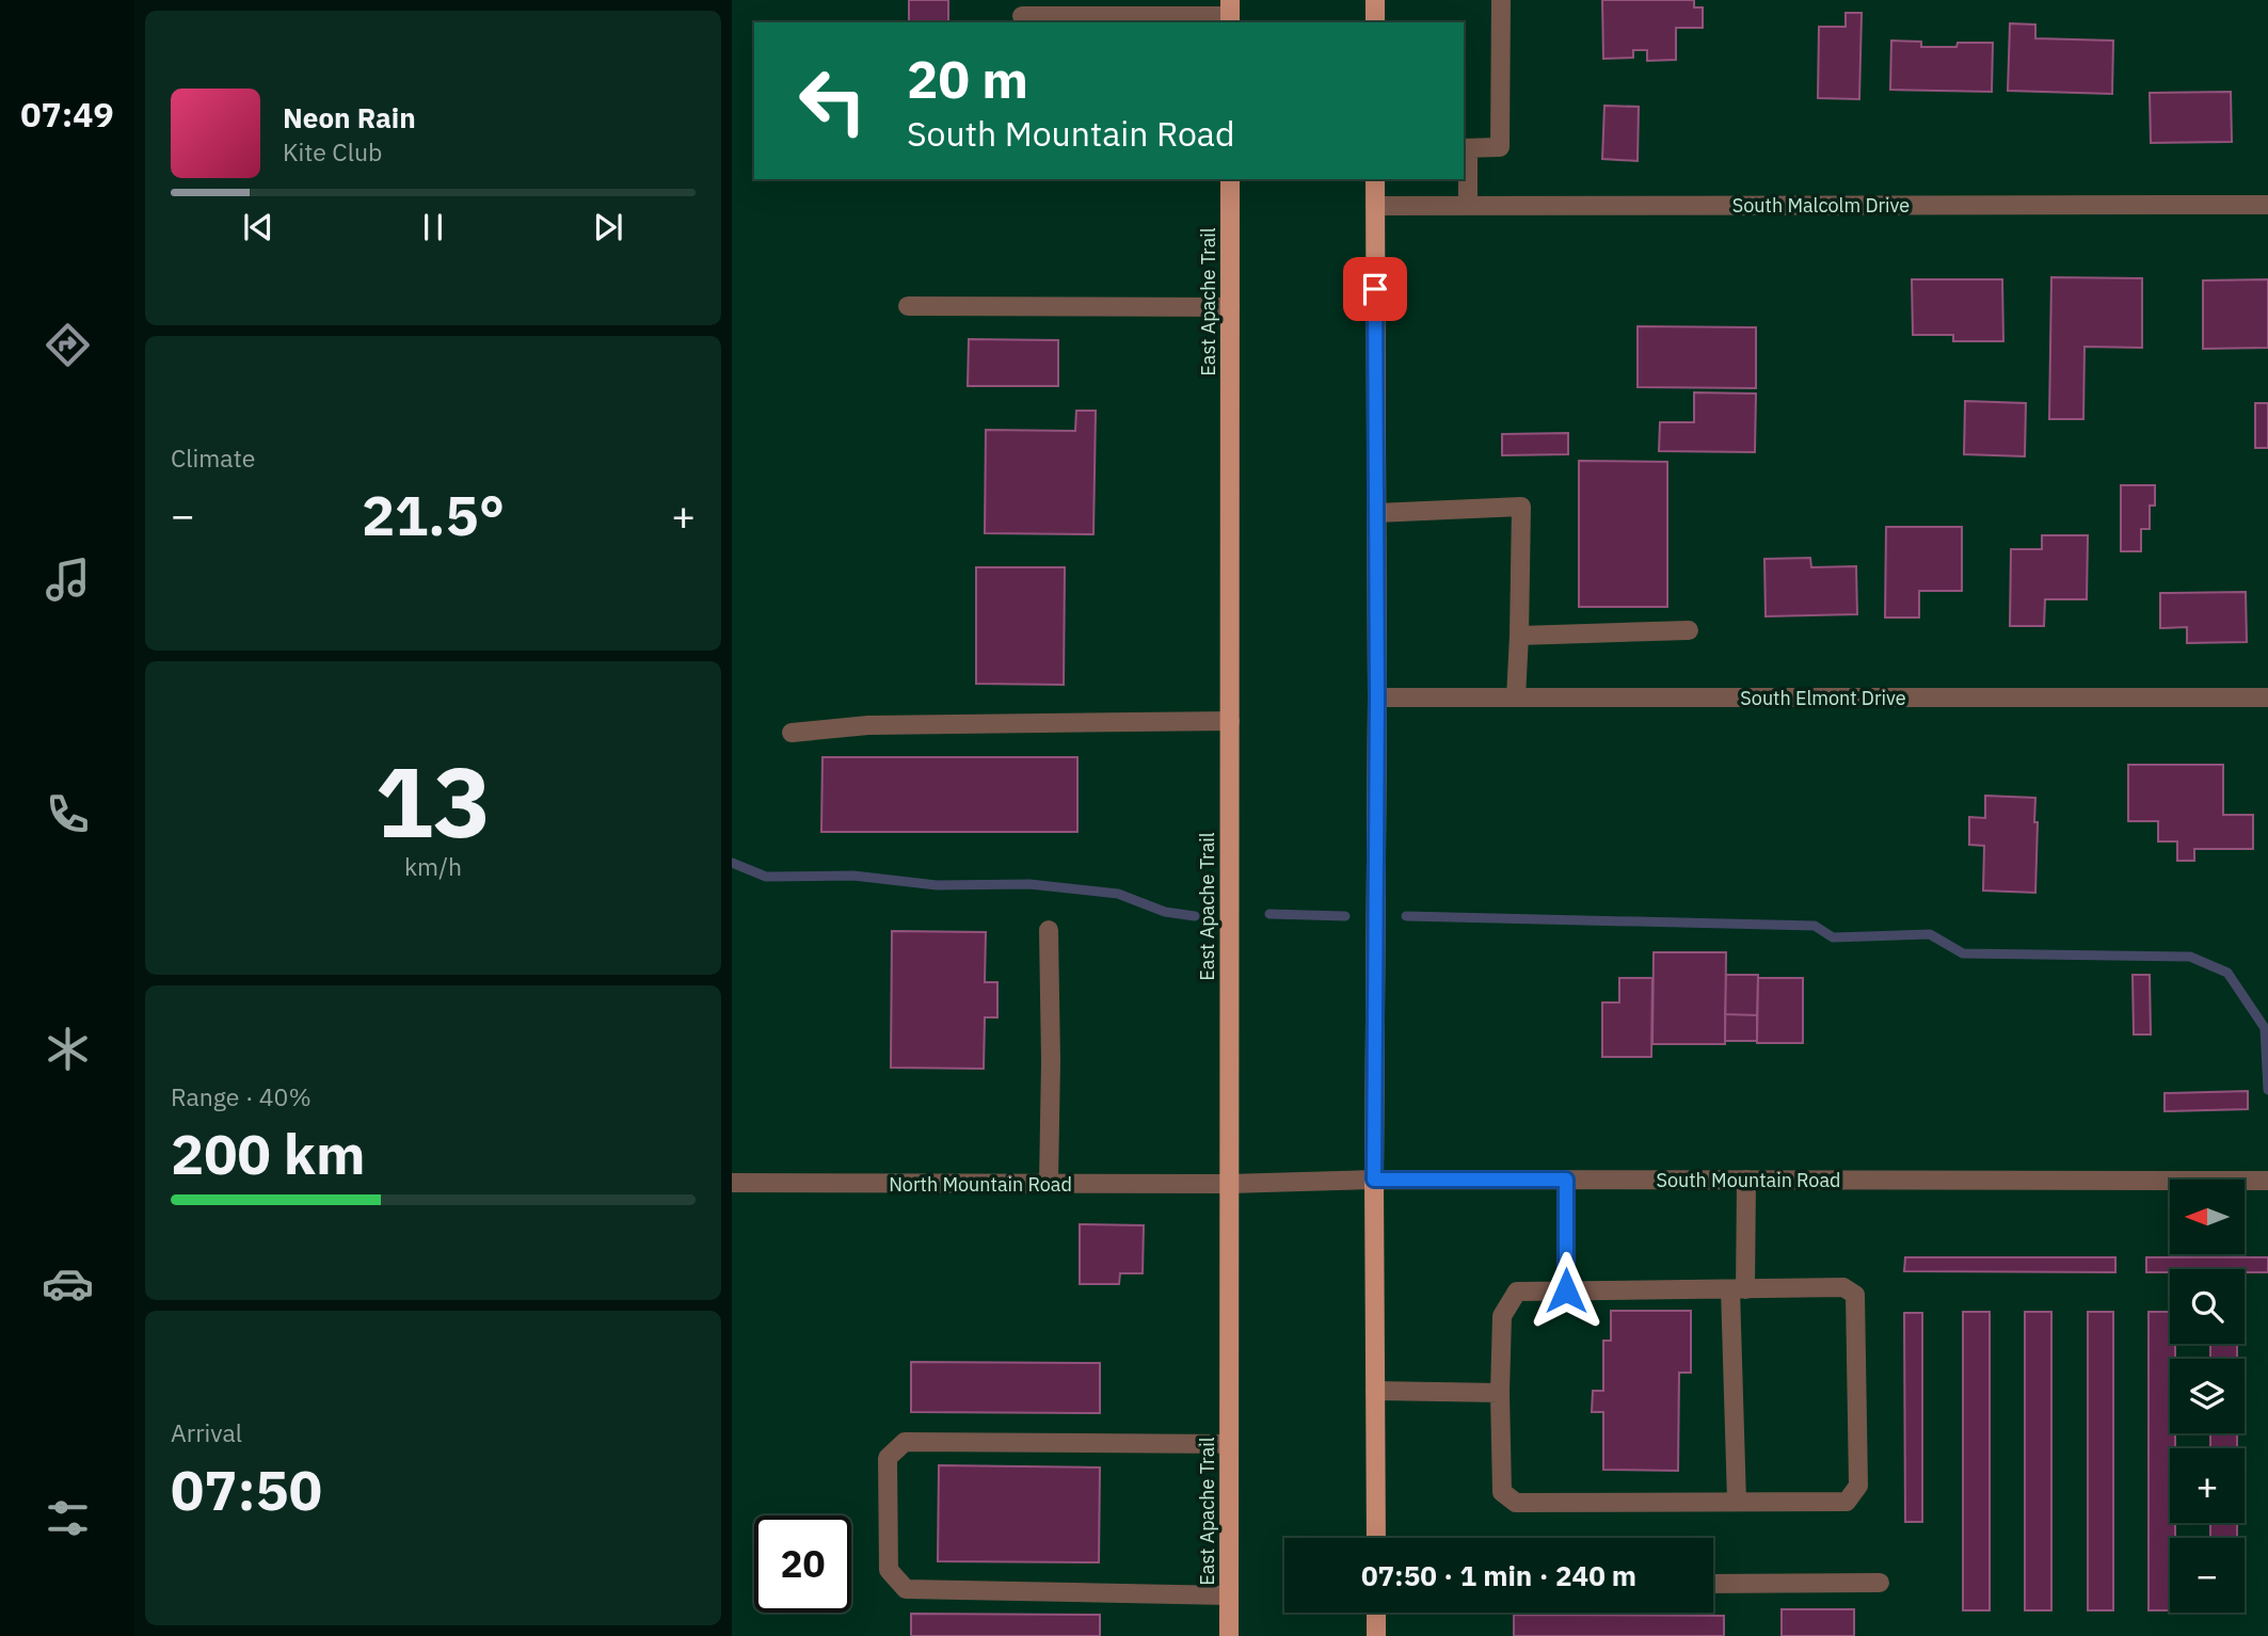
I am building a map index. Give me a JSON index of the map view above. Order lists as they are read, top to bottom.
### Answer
{
  "streets": {
    "main road": ["East Apache Trail"],
    "street": [
      "South Malcolm Drive",
      "South Elmont Drive",
      "South Mountain Road",
      "North Mountain Road"
    ]
  },
  "crossings": [
    ["East Apache Trail", "South Mountain Road"],
    ["East Apache Trail", "North Mountain Road"],
    ["South Mountain Road", "North Mountain Road"]
  ],
  "north": "left",
  "page": {
    "tabs": "07:49",
    "turn": ["20 m", "South Mountain Road"],
    "song": ["Neon Rain", "Kite Club"],
    "tile": [
      "Climate",
      ["13", "km/h"],
      ["Range · 40%", "200 km"],
      ["Arrival", "07:50"]
    ],
    "heat": ["−", "21.5°", "+"],
    "map_buttons": ["+", "−"],
    "limit": "20",
    "trip": "07:50 · 1 min · 240 m"
  }
}
